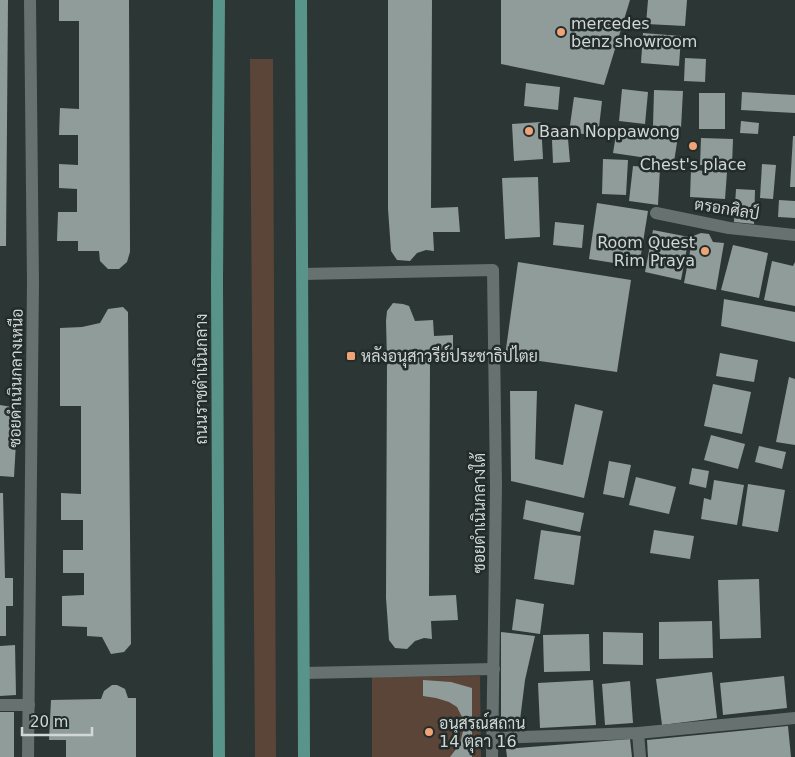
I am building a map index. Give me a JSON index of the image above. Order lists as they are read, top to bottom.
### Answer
{
  "streets": {
    "main road": ["ถนนราชดำเนินกลาง"],
    "street": ["ตรอกศิลป์", "ซอยดำเนินกลางเหนือ", "ซอยดำเนินกลางใต้"]
  },
  "places": {
    "other": [
      "mercedes benz showroom",
      "Baan Noppawong",
      "Chest's place",
      "Room Quest Rim Praya",
      "อนุสรณ์สถาน 14 ตุลา 16"
    ],
    "transit": ["หลังอนุสาวรีย์ประชาธิปไตย"]
  },
  "scale_bar": "20 m"
}
